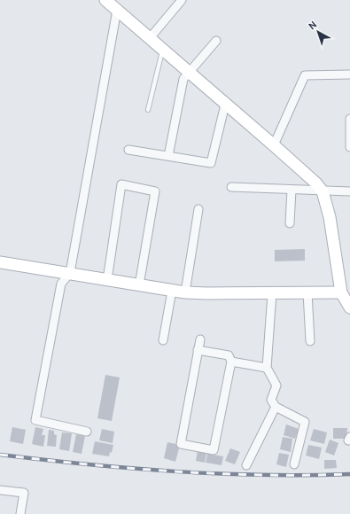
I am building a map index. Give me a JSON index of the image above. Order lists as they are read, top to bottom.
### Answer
{
  "north": "top left"
}
